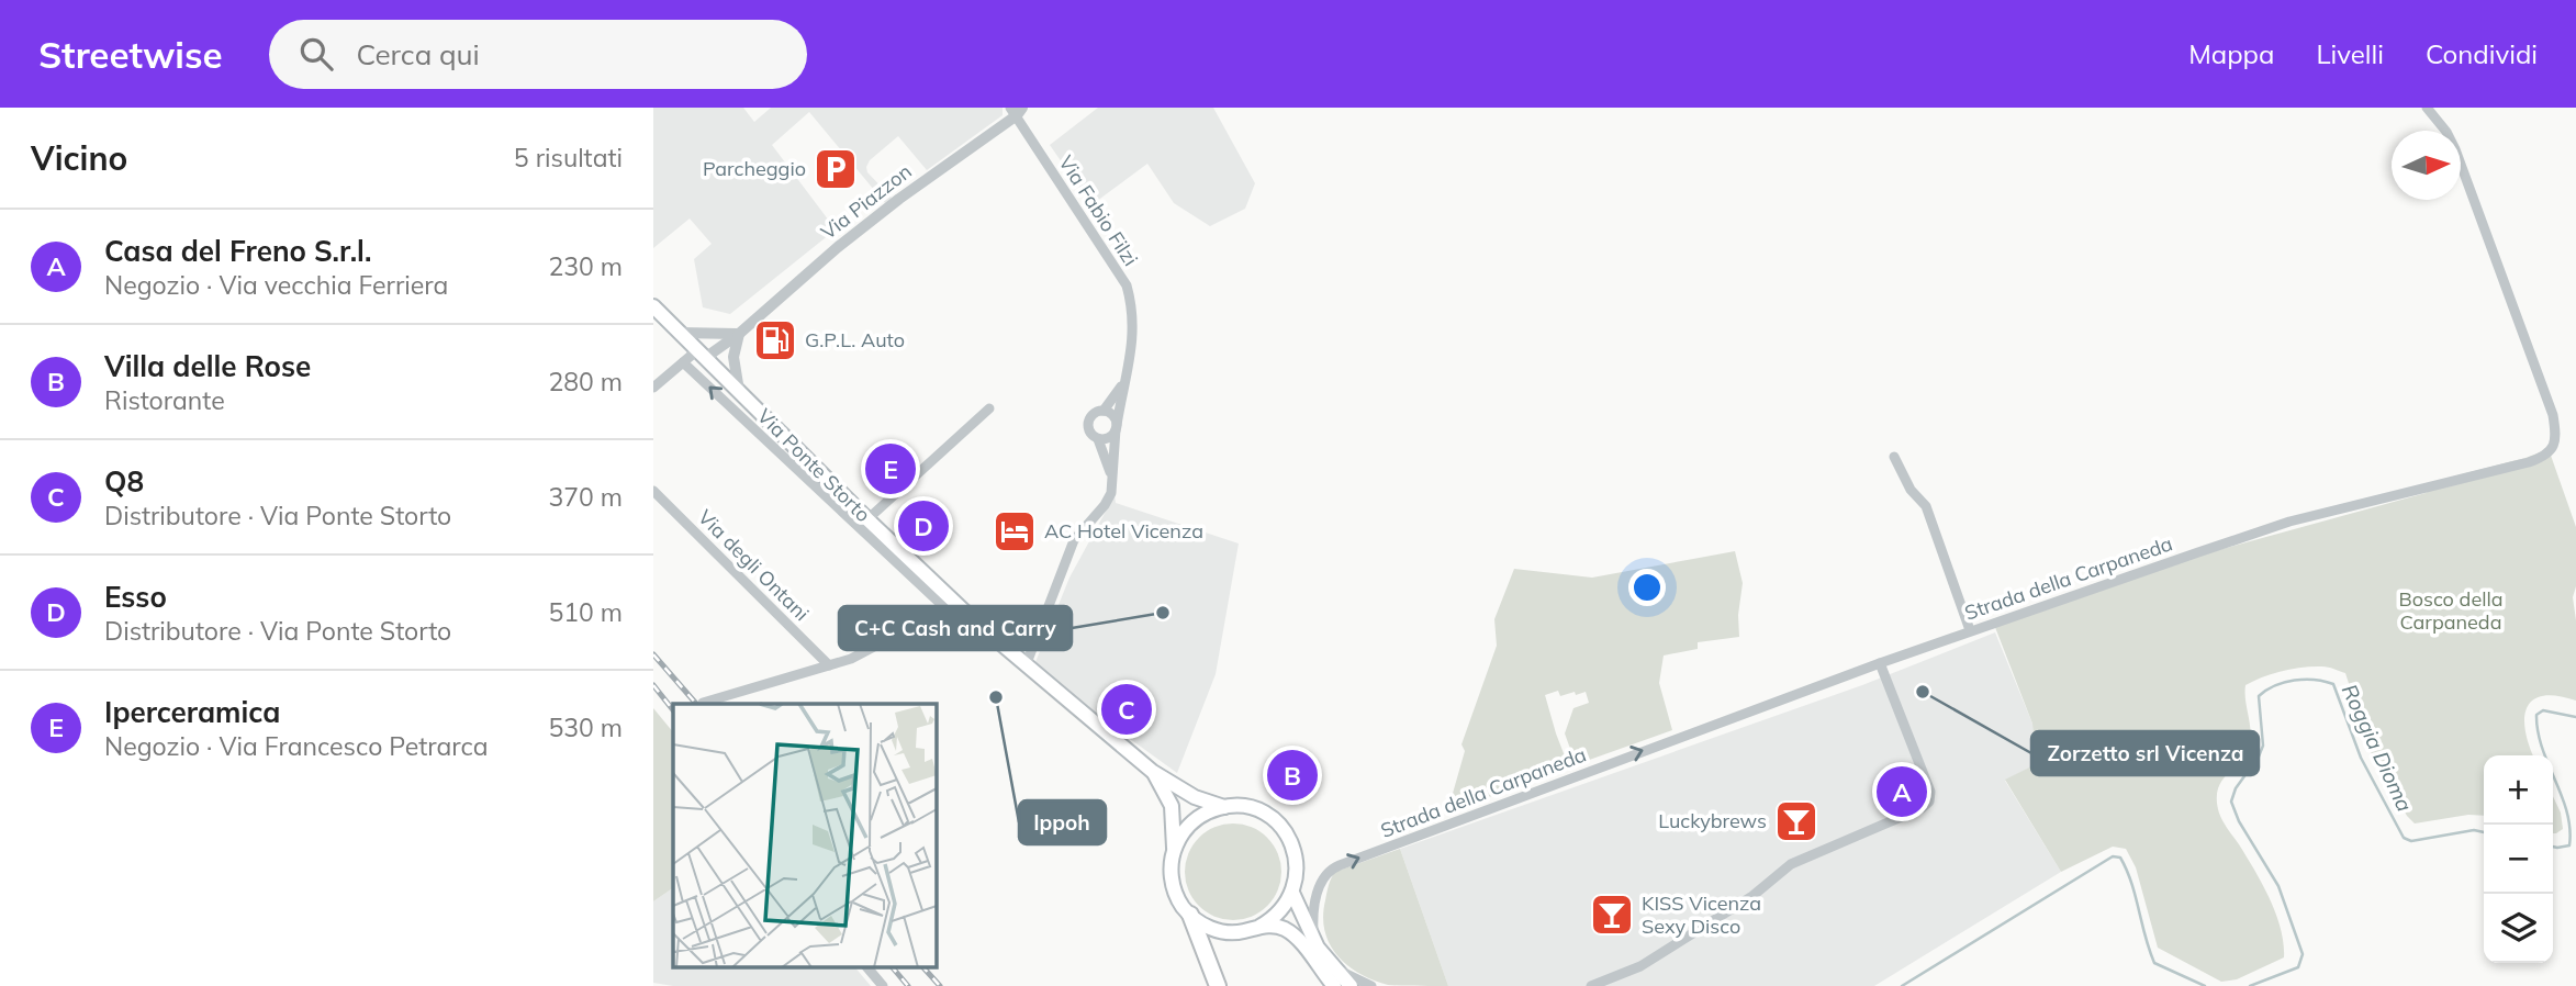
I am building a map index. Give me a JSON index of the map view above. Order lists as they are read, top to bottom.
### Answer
{
  "streets": {
    "main road": ["Via Ponte Storto"],
    "street": [
      "Via Piazzon",
      "Via Fabio Filzi",
      "Via degli Ontani",
      "Strada della Carpaneda"
    ]
  },
  "crossings": [
    ["Via Piazzon", "Via Fabio Filzi"],
    ["Via Piazzon", "Via Ponte Storto"]
  ],
  "one_way": ["Strada della Carpaneda"],
  "water": ["Roggia Dioma"],
  "parks": ["Bosco della Carpaneda"],
  "places": {
    "parking": ["Parcheggio"],
    "fuel station": ["G.P.L. Auto"],
    "hotel": ["AC Hotel Vicenza"],
    "other": ["C+C Cash and Carry", "Zorzetto srl Vicenza", "Ippoh"],
    "bar": ["Luckybrews", "KISS Vicenza Sexy Disco"]
  },
  "north": "right",
  "page": {
    "header": "Streetwise",
    "search": "Cerca qui",
    "nav": ["Mappa", "Livelli", "Condividi"],
    "heading": ["Vicino", "5 risultati"],
    "list": [
      {
        "mark": "A",
        "name": "Casa del Freno S.r.l.",
        "note": "Negozio · Via vecchia Ferriera",
        "value": "230 m"
      },
      {
        "mark": "B",
        "name": "Villa delle Rose",
        "note": "Ristorante",
        "value": "280 m"
      },
      {
        "mark": "C",
        "name": "Q8",
        "note": "Distributore · Via Ponte Storto",
        "value": "370 m"
      },
      {
        "mark": "D",
        "name": "Esso",
        "note": "Distributore · Via Ponte Storto",
        "value": "510 m"
      },
      {
        "mark": "E",
        "name": "Iperceramica",
        "note": "Negozio · Via Francesco Petrarca",
        "value": "530 m"
      }
    ],
    "pins": [
      "E",
      "D",
      "C",
      "B",
      "A"
    ],
    "map_buttons": ["+", "−"]
  }
}
